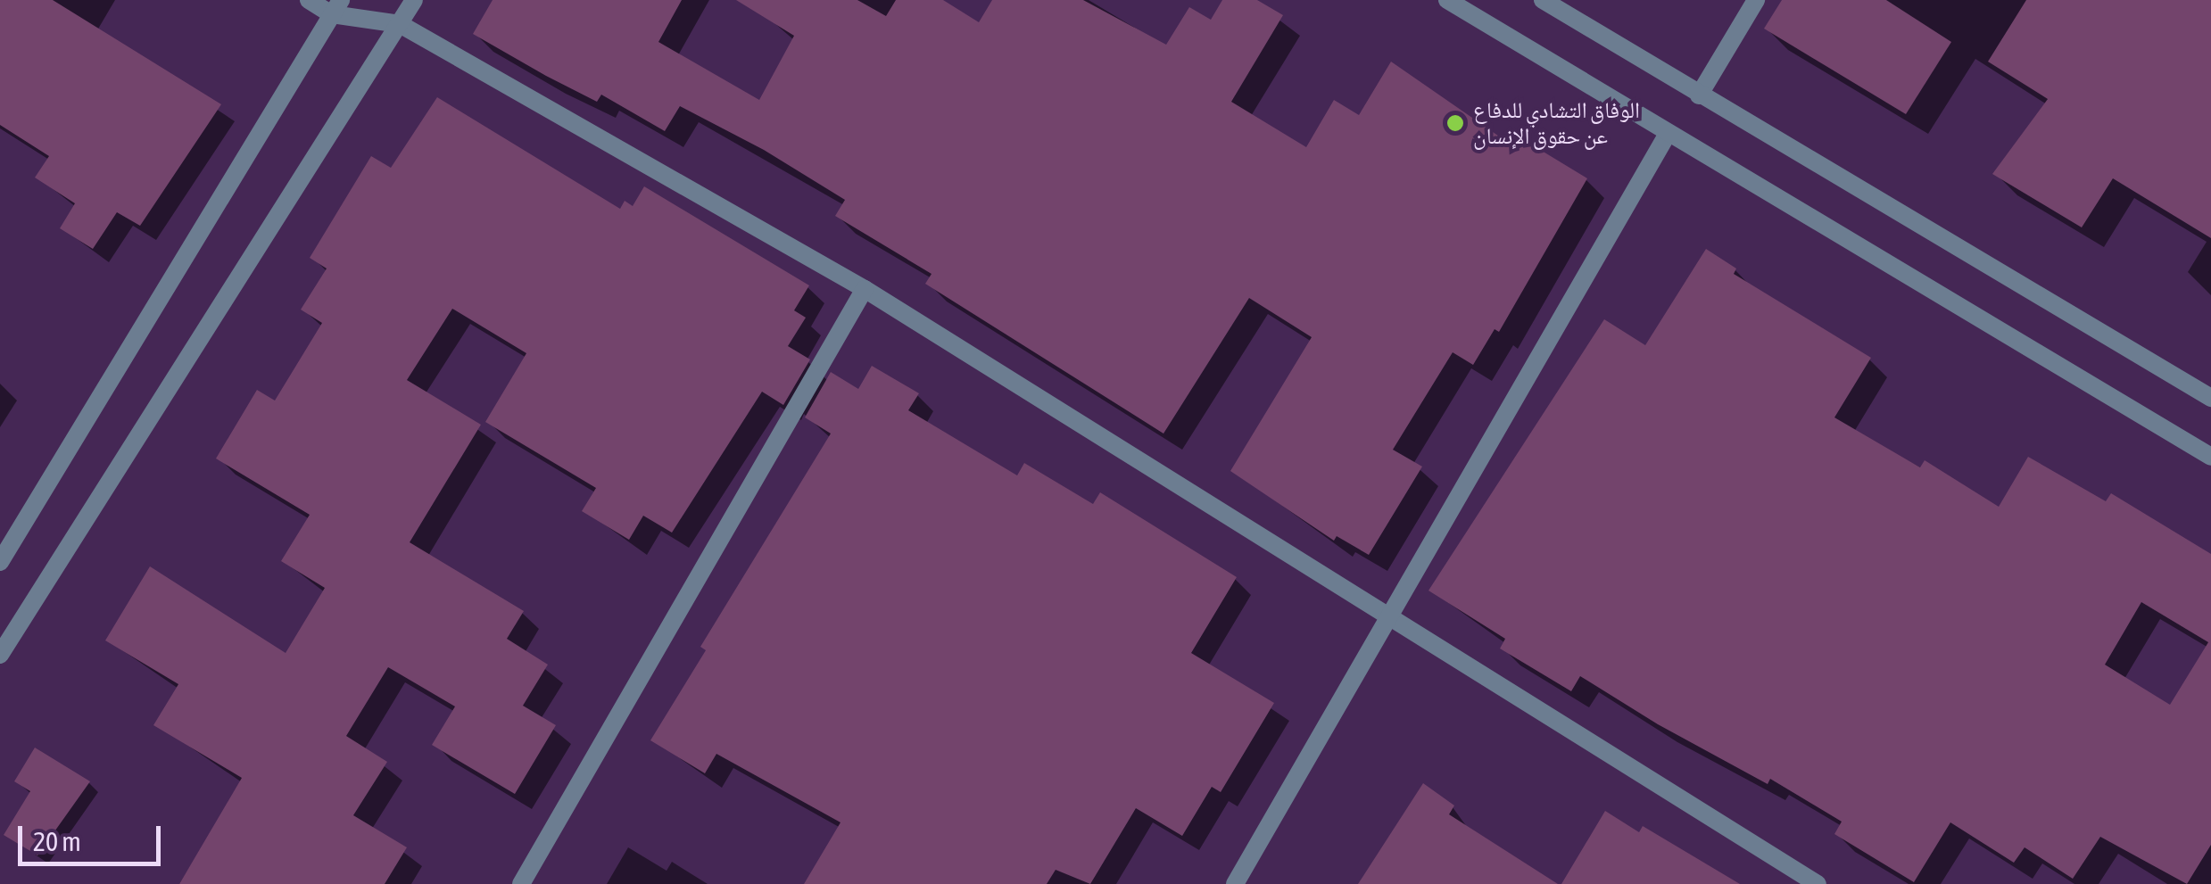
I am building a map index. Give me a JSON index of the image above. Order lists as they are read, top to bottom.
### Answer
{
  "places": ["الوفاق التشادي للدفاع عن حقوق الإنسان"],
  "scale_bar": "20 m"
}
